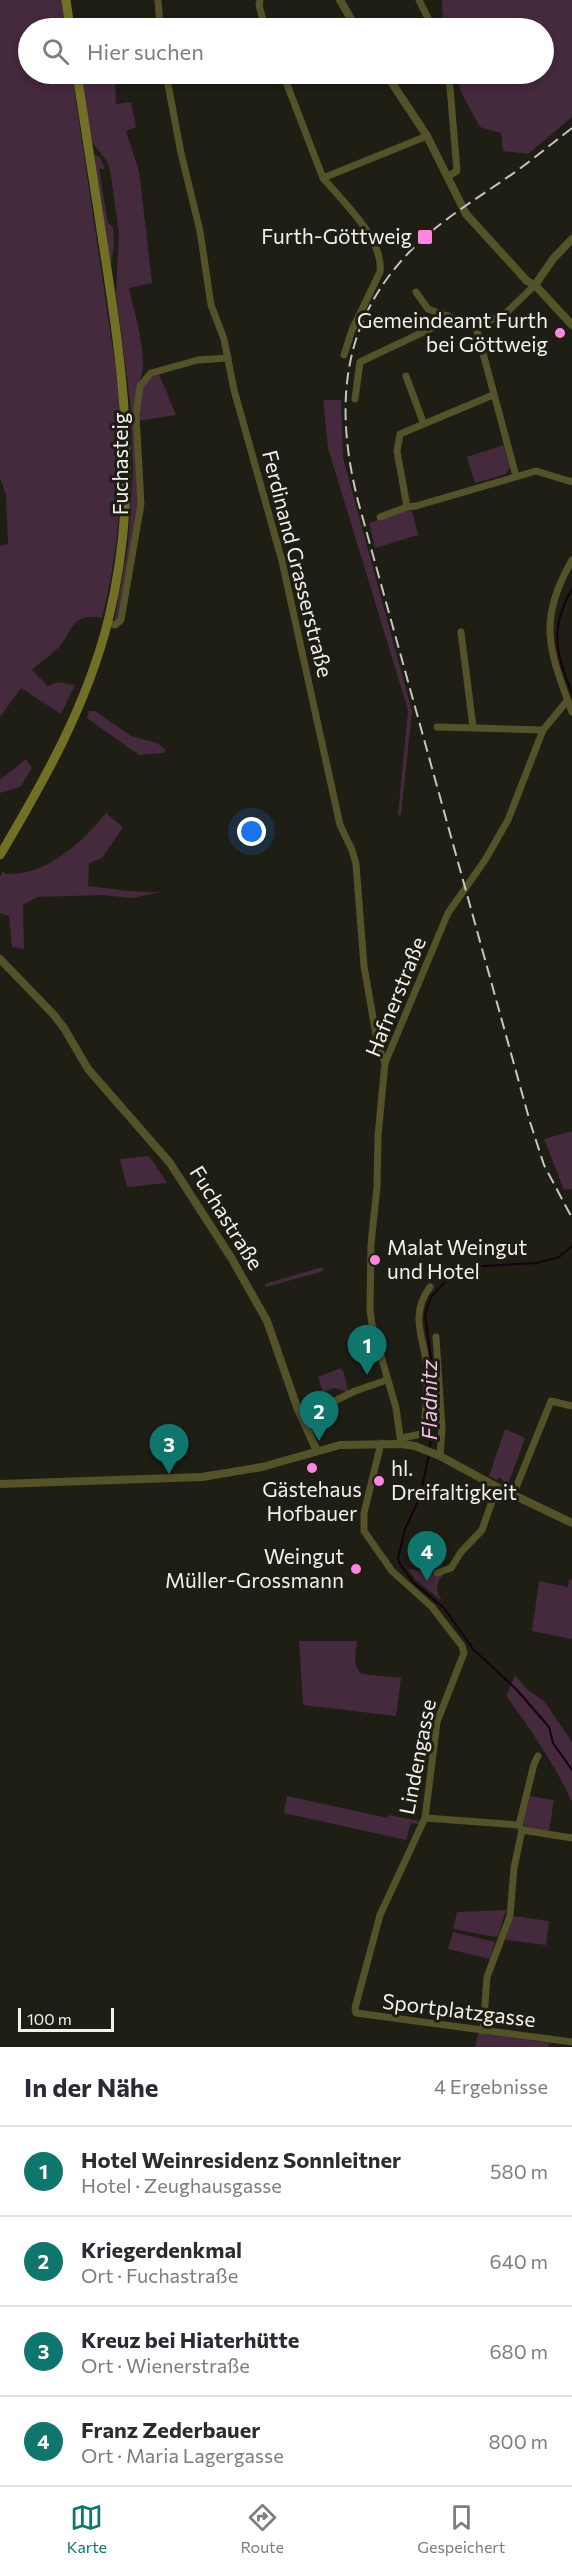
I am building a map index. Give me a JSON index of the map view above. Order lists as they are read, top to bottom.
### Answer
{
  "streets": {
    "street": [
      "Fuchasteig",
      "Ferdinand Grasserstraße",
      "Hafnerstraße",
      "Fuchastraße",
      "Lindengasse",
      "Sportplatzgasse"
    ]
  },
  "crossings": [
    ["Fuchasteig", "Ferdinand Grasserstraße"],
    ["Ferdinand Grasserstraße", "Hafnerstraße"],
    ["Lindengasse", "Sportplatzgasse"]
  ],
  "water": ["Fladnitz"],
  "places": {
    "transit": ["Furth-Göttweig"],
    "other": [
      "Gemeindeamt Furth bei Göttweig",
      "Malat Weingut und Hotel",
      "Gästehaus Hofbauer",
      "hl. Dreifaltigkeit",
      "Weingut Müller-Grossmann"
    ]
  },
  "scale_bar": "100 m",
  "page": {
    "search": "Hier suchen",
    "pins": [
      "1",
      "2",
      "3",
      "4"
    ],
    "scale": "100 m",
    "heading": ["In der Nähe", "4 Ergebnisse"],
    "list": [
      {
        "mark": "1",
        "name": "Hotel Weinresidenz Sonnleitner",
        "note": "Hotel · Zeughausgasse",
        "value": "580 m"
      },
      {
        "mark": "2",
        "name": "Kriegerdenkmal",
        "note": "Ort · Fuchastraße",
        "value": "640 m"
      },
      {
        "mark": "3",
        "name": "Kreuz bei Hiaterhütte",
        "note": "Ort · Wienerstraße",
        "value": "680 m"
      },
      {
        "mark": "4",
        "name": "Franz Zederbauer",
        "note": "Ort · Maria Lagergasse",
        "value": "800 m"
      }
    ],
    "nav": ["Karte", "Route", "Gespeichert"]
  }
}
